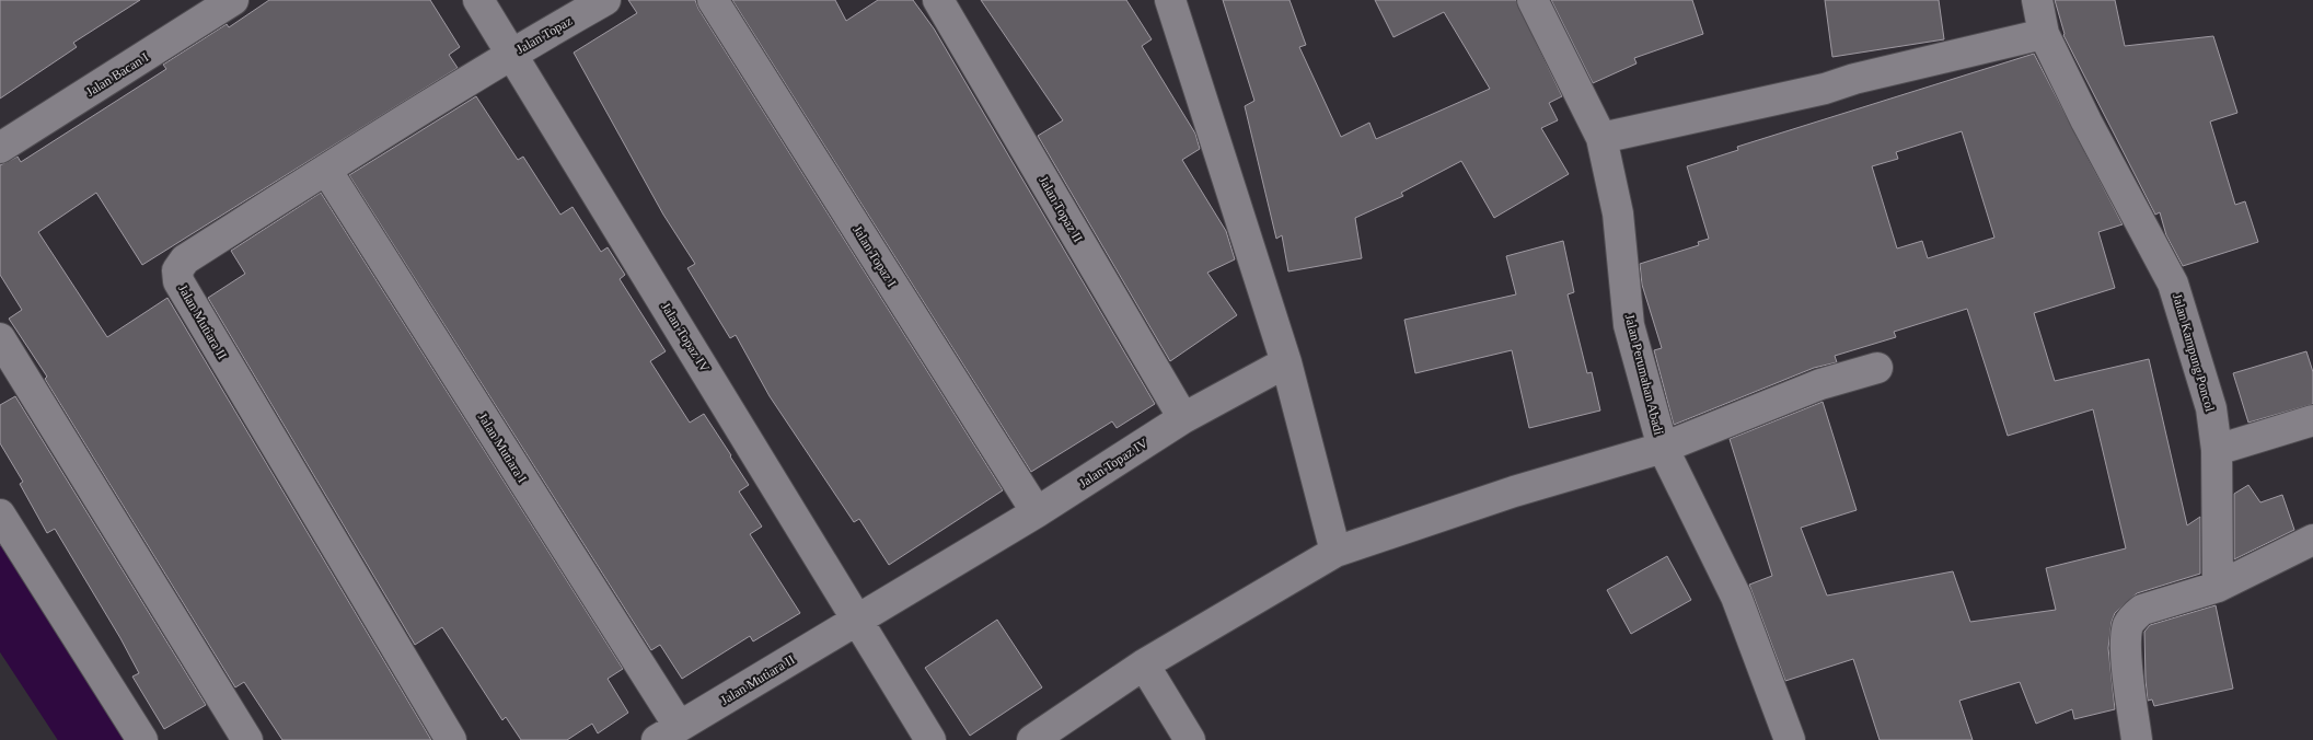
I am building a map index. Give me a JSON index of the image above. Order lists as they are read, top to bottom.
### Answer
{
  "streets": {
    "street": [
      "Jalan Topaz",
      "Jalan Bacan I",
      "Jalan Topaz II",
      "Jalan Topaz I",
      "Jalan Mutiara II",
      "Jalan Topaz IV",
      "Jalan Kampung Poncol",
      "Jalan Perumahan Abadi",
      "Jalan Mutiara I"
    ]
  },
  "crossings": [
    ["Jalan Topaz", "Jalan Mutiara II"],
    ["Jalan Topaz", "Jalan Topaz IV"],
    ["Jalan Topaz II", "Jalan Topaz IV"],
    ["Jalan Topaz I", "Jalan Topaz IV"],
    ["Jalan Mutiara II", "Jalan Topaz IV"],
    ["Jalan Mutiara II", "Jalan Mutiara I"]
  ]
}
